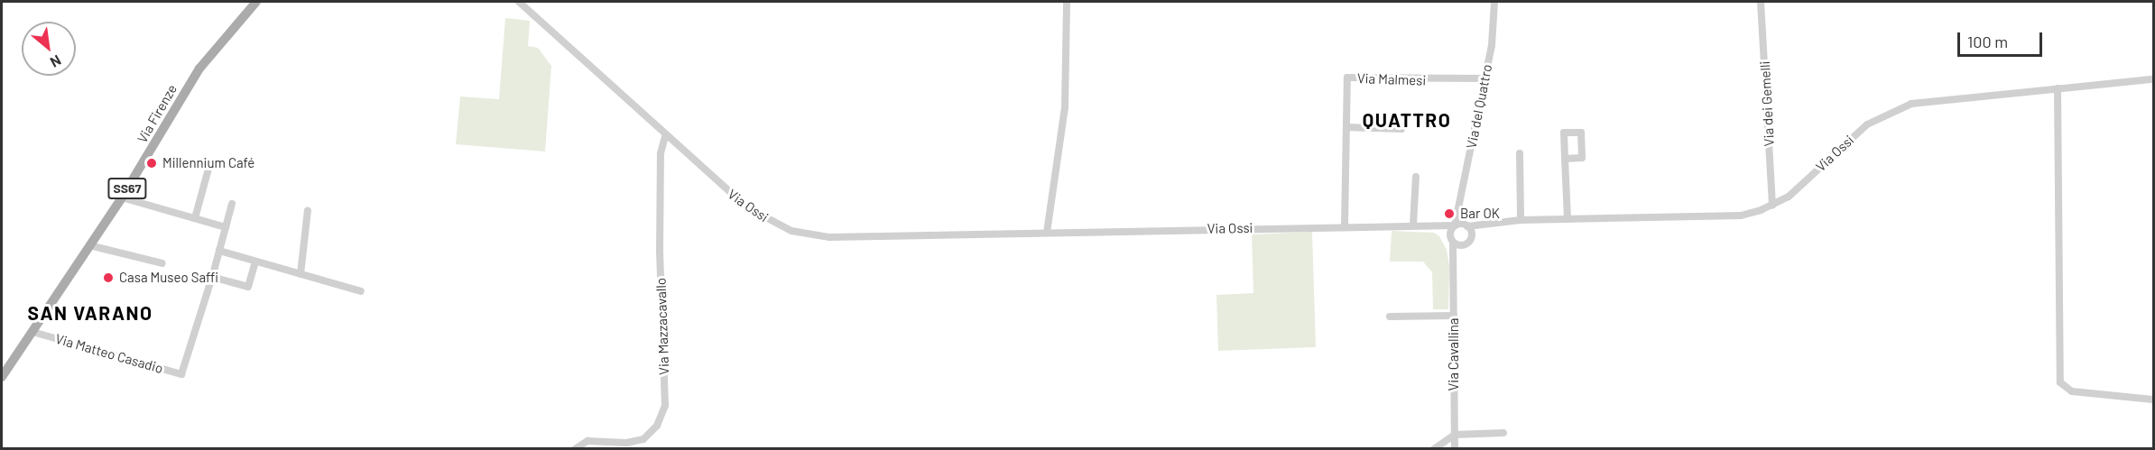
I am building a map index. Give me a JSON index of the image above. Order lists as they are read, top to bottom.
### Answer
{
  "streets": {
    "main road": ["Via Firenze", "SS67"],
    "street": [
      "Via Malmesi",
      "Via dei Gemelli",
      "Via del Quattro",
      "Via Ossi",
      "Via Mazzacavallo",
      "Via Matteo Casadio",
      "Via Cavallina"
    ]
  },
  "crossings": [
    ["Via Malmesi", "Via del Quattro"],
    ["Via Malmesi", "Via Ossi"],
    ["Via dei Gemelli", "Via Ossi"],
    ["Via del Quattro", "Via Ossi"],
    ["Via Firenze", "Via Matteo Casadio"],
    ["Via Ossi", "Via Mazzacavallo"]
  ],
  "districts": ["QUATTRO", "SAN VARANO"],
  "places": ["Millennium Café", "Bar OK", "Casa Museo Saffi"],
  "scale_bar": "100 m",
  "north": "bottom right"
}
